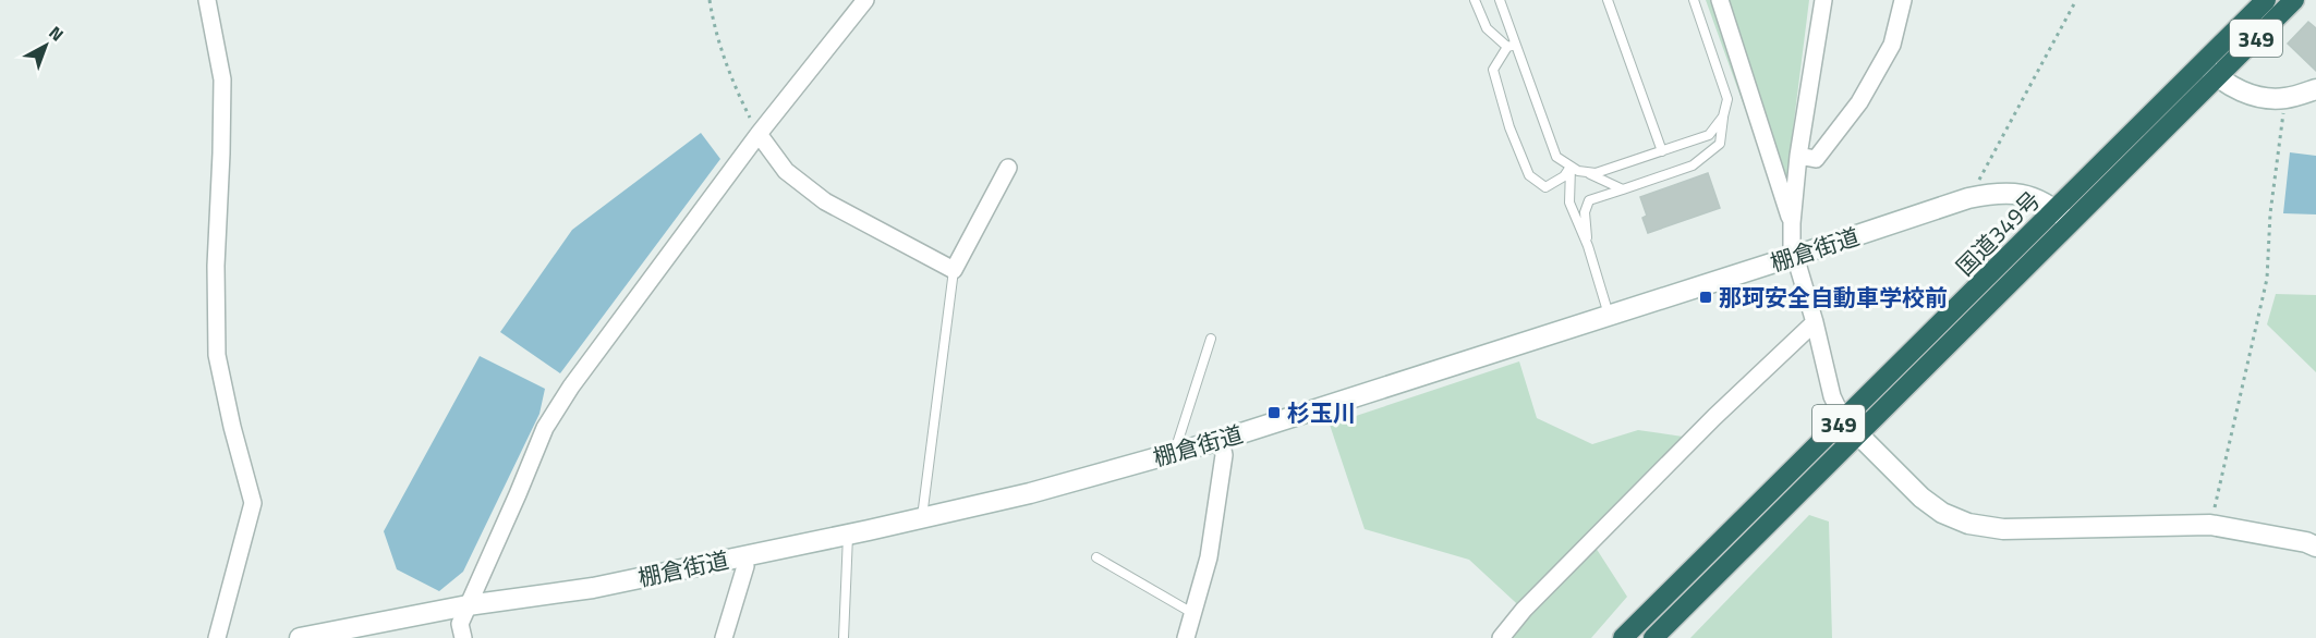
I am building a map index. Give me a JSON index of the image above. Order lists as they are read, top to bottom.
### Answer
{
  "streets": {
    "highway": ["349", "国道349号"],
    "street": ["棚倉街道"]
  },
  "crossings": [
    ["国道349号", "棚倉街道"]
  ],
  "places": {
    "transit": ["那珂安全自動車学校前", "杉玉川"]
  },
  "north": "top right"
}
